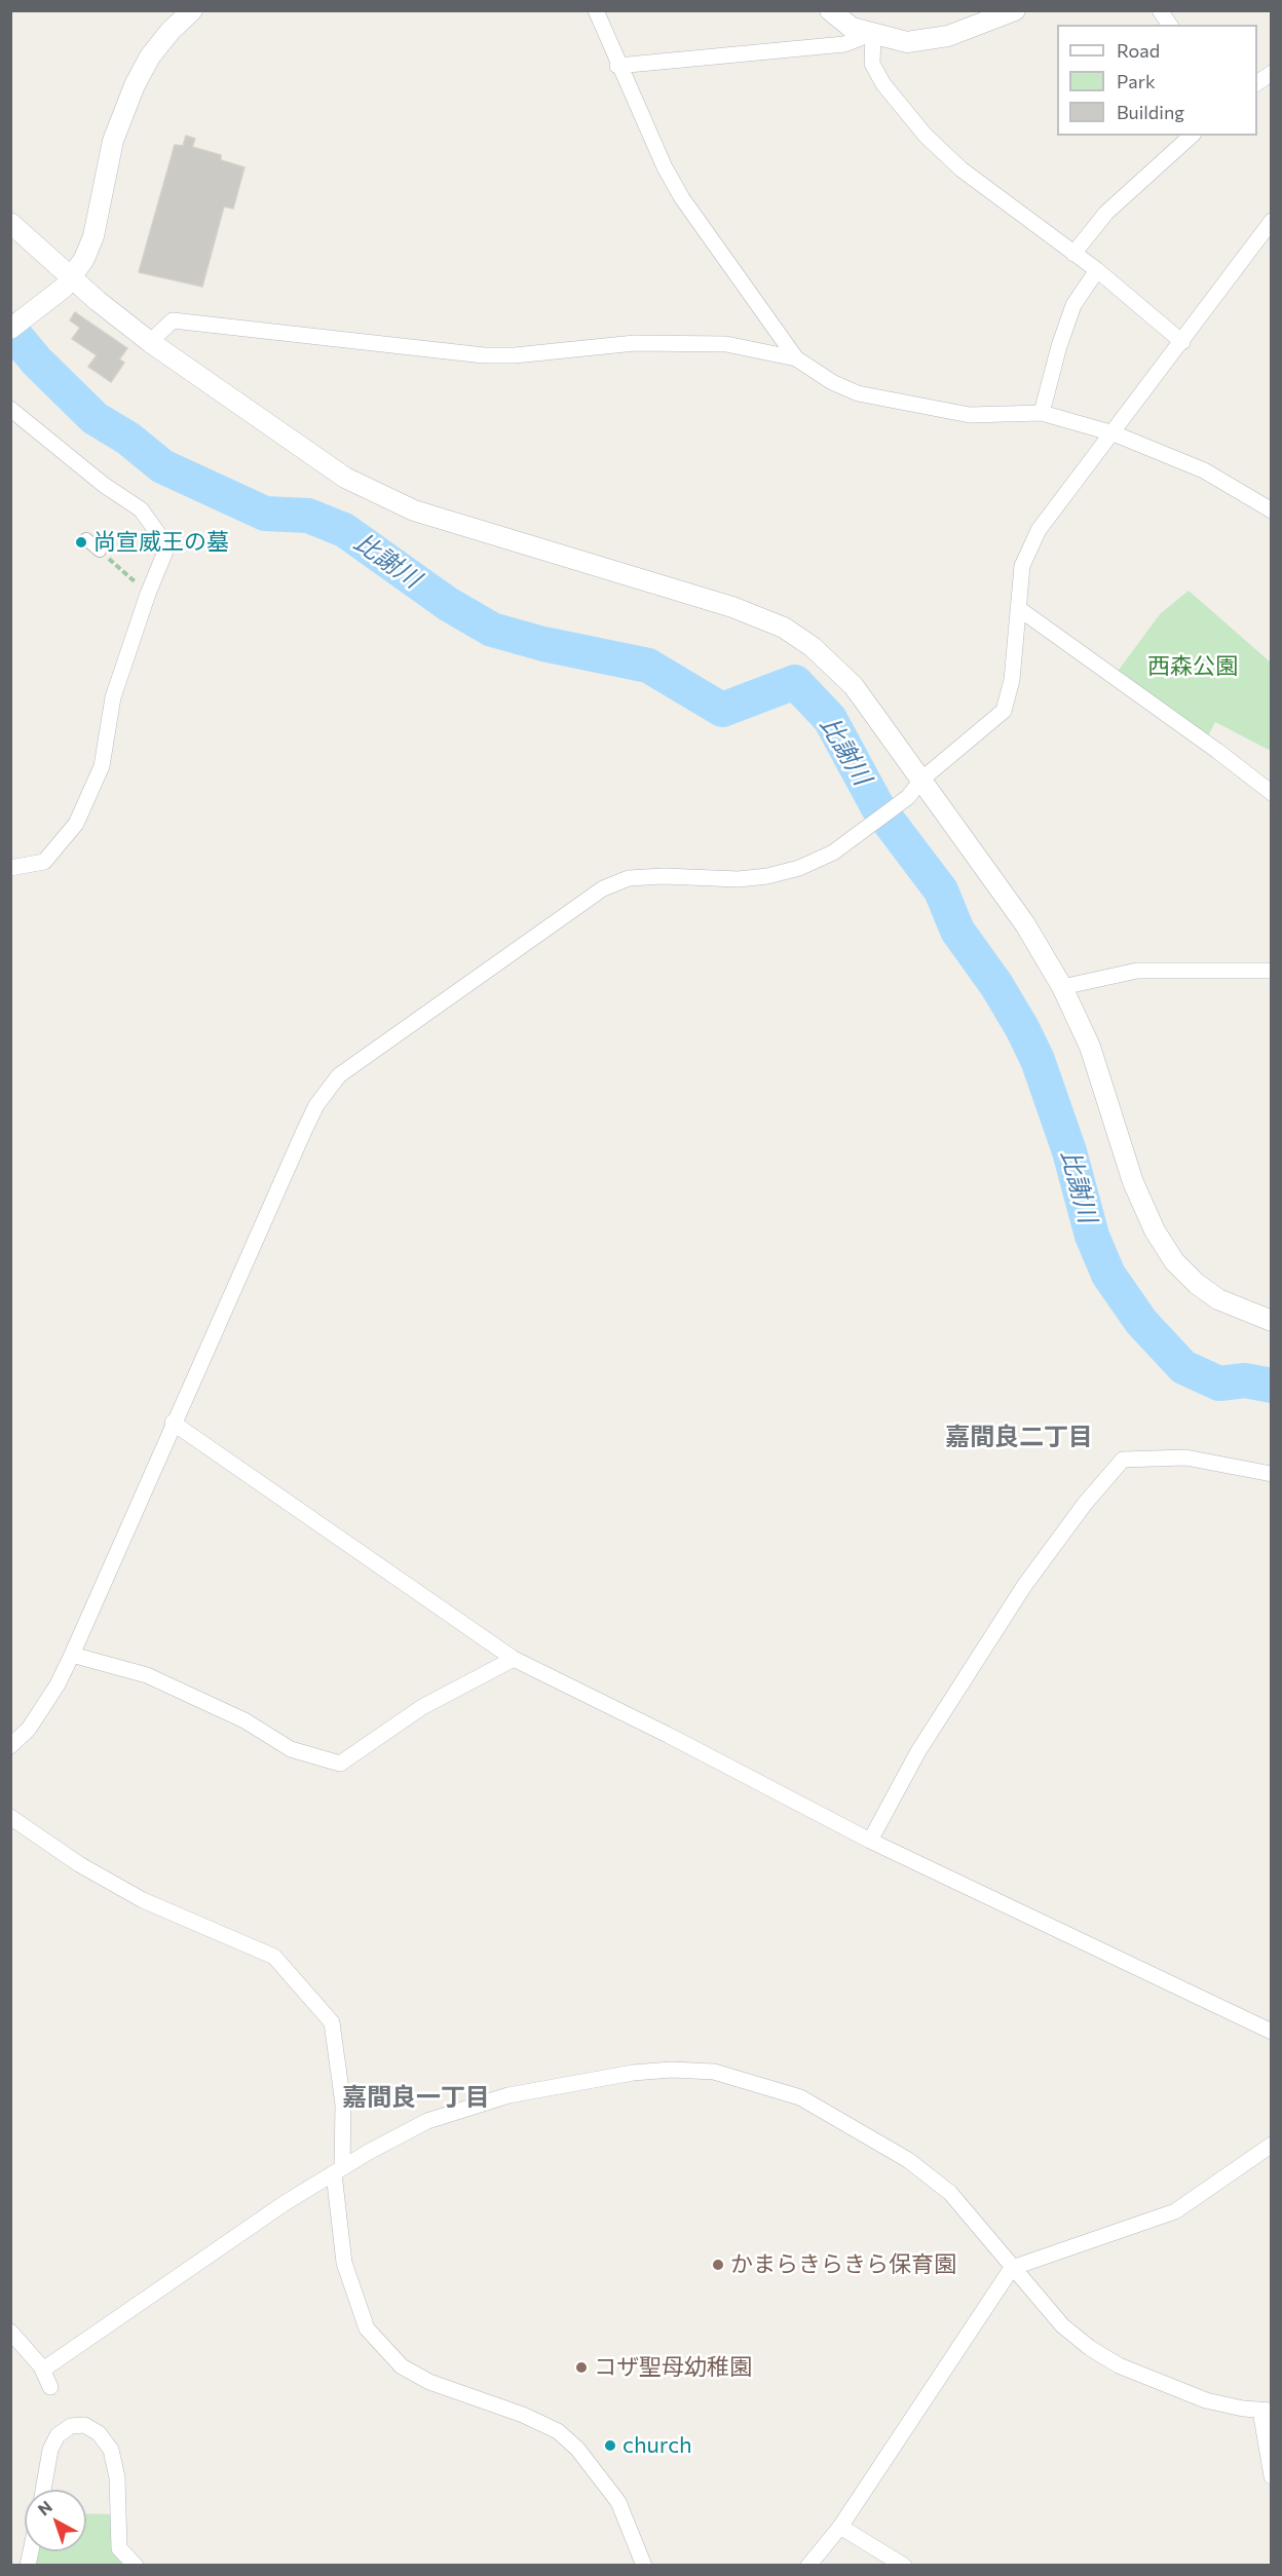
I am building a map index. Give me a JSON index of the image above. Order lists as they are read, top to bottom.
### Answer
{
  "districts": ["嘉間良二丁目", "嘉間良一丁目"],
  "water": ["比謝川"],
  "parks": ["西森公園"],
  "places": [
    "尚宣威王の墓",
    "かまらきらきら保育園",
    "コザ聖母幼稚園",
    "church"
  ],
  "legend": ["Road", "Park", "Building"],
  "north": "top left"
}
